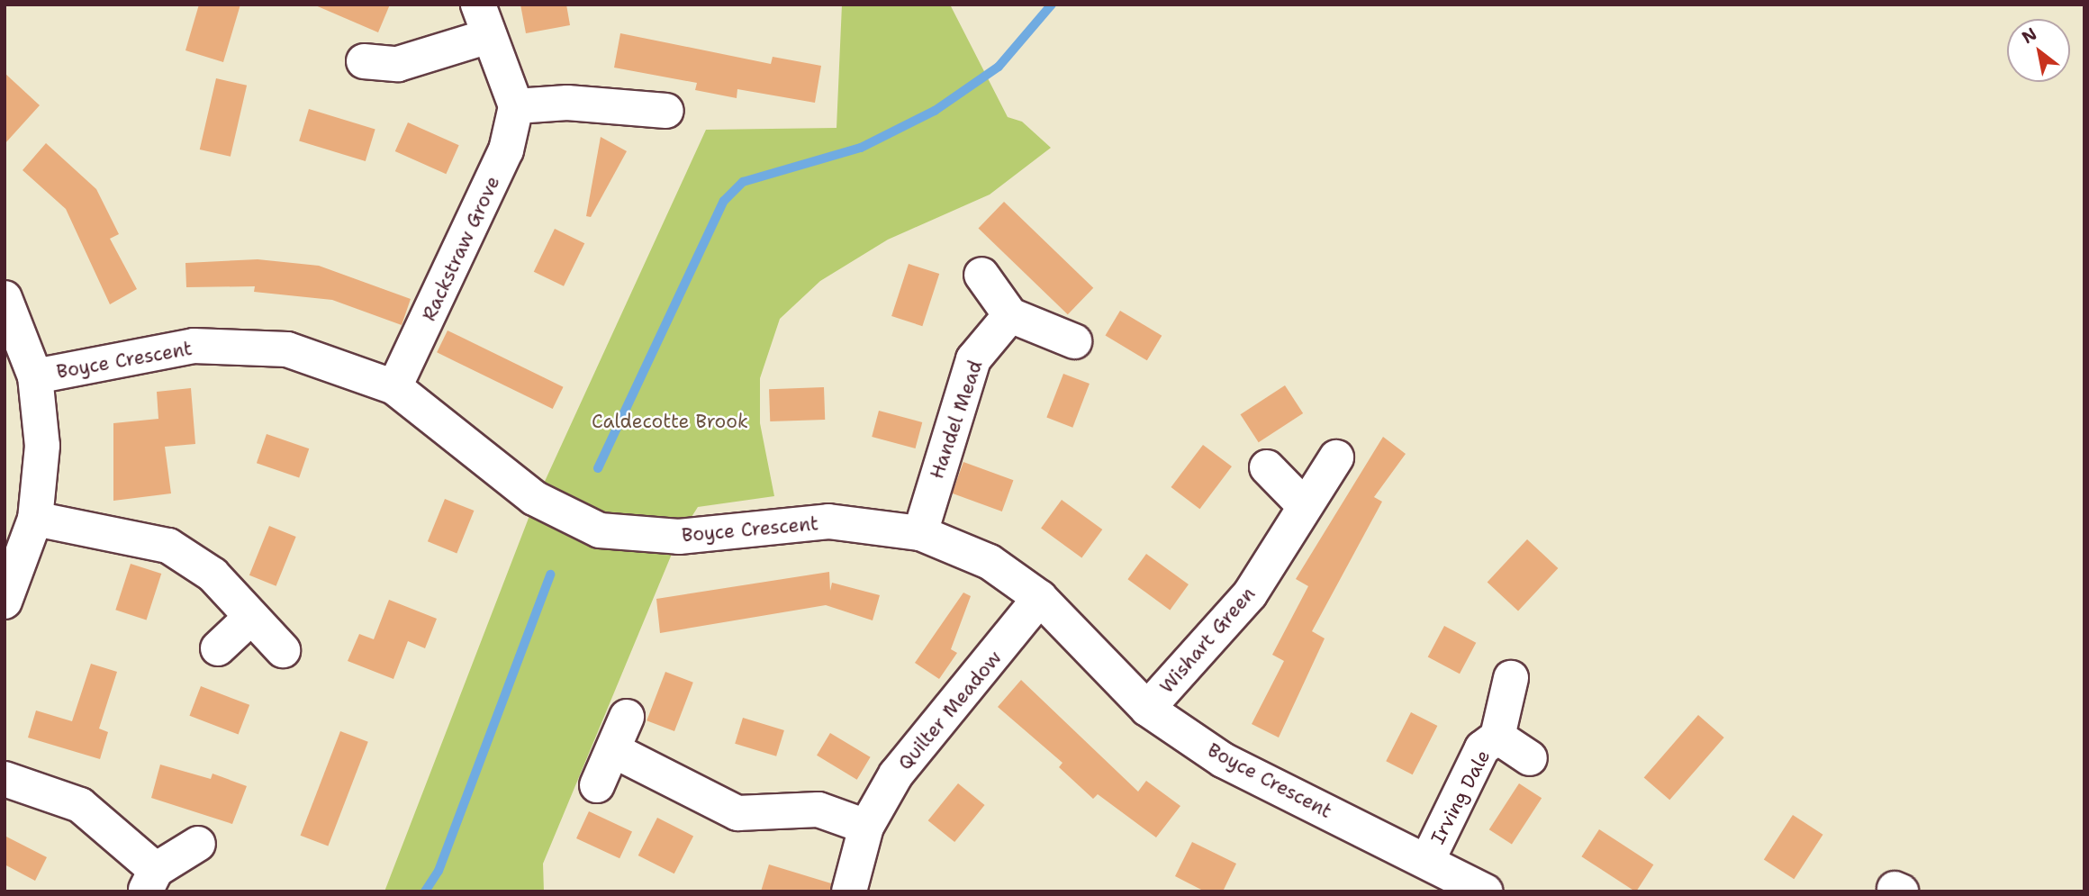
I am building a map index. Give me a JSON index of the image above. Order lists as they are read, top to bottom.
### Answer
{
  "streets": {
    "street": [
      "Rackstraw Grove",
      "Boyce Crescent",
      "Handel Mead",
      "Wishart Green",
      "Quilter Meadow",
      "Irving Dale"
    ]
  },
  "crossings": [
    ["Rackstraw Grove", "Boyce Crescent"],
    ["Boyce Crescent", "Handel Mead"],
    ["Boyce Crescent", "Wishart Green"],
    ["Boyce Crescent", "Quilter Meadow"],
    ["Boyce Crescent", "Irving Dale"]
  ],
  "parks": ["Caldecotte Brook"],
  "north": "top left"
}
